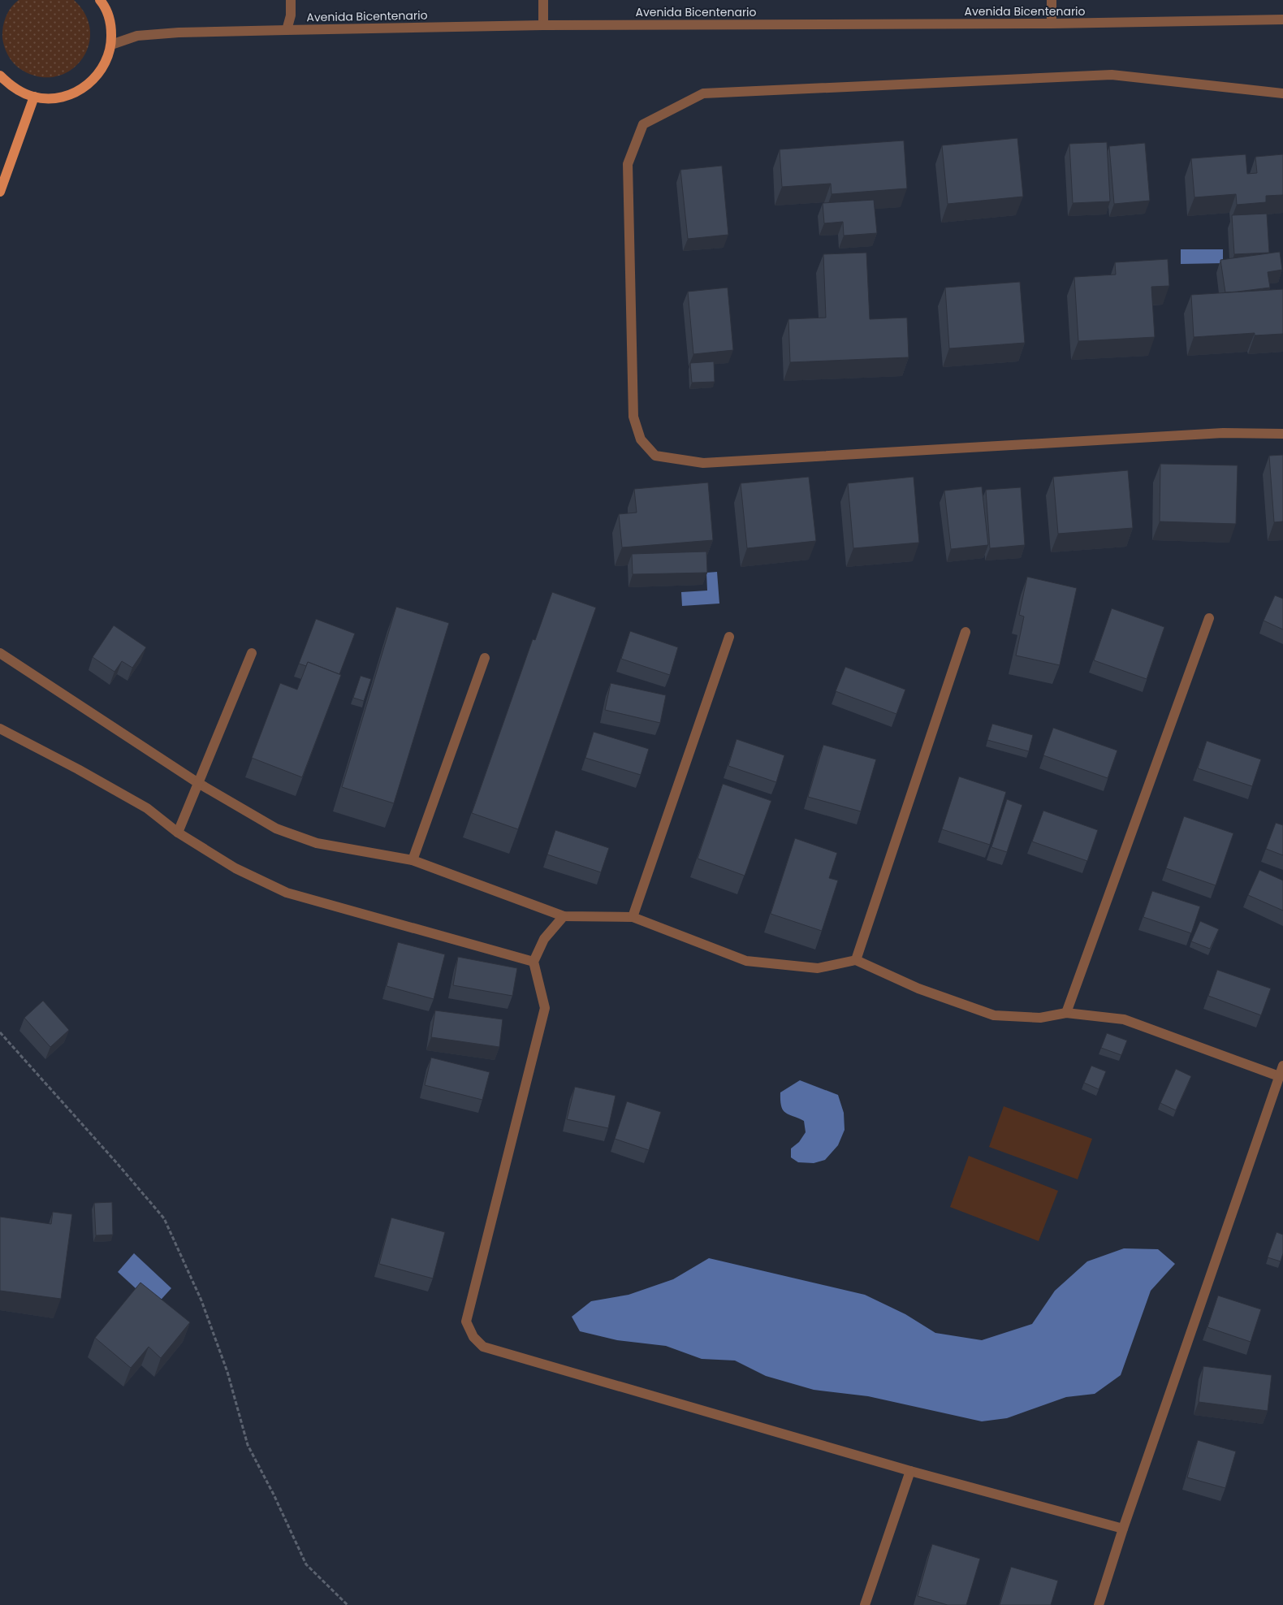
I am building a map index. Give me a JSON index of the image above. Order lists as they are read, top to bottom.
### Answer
{
  "streets": {
    "street": ["Avenida Bicentenario"]
  }
}
